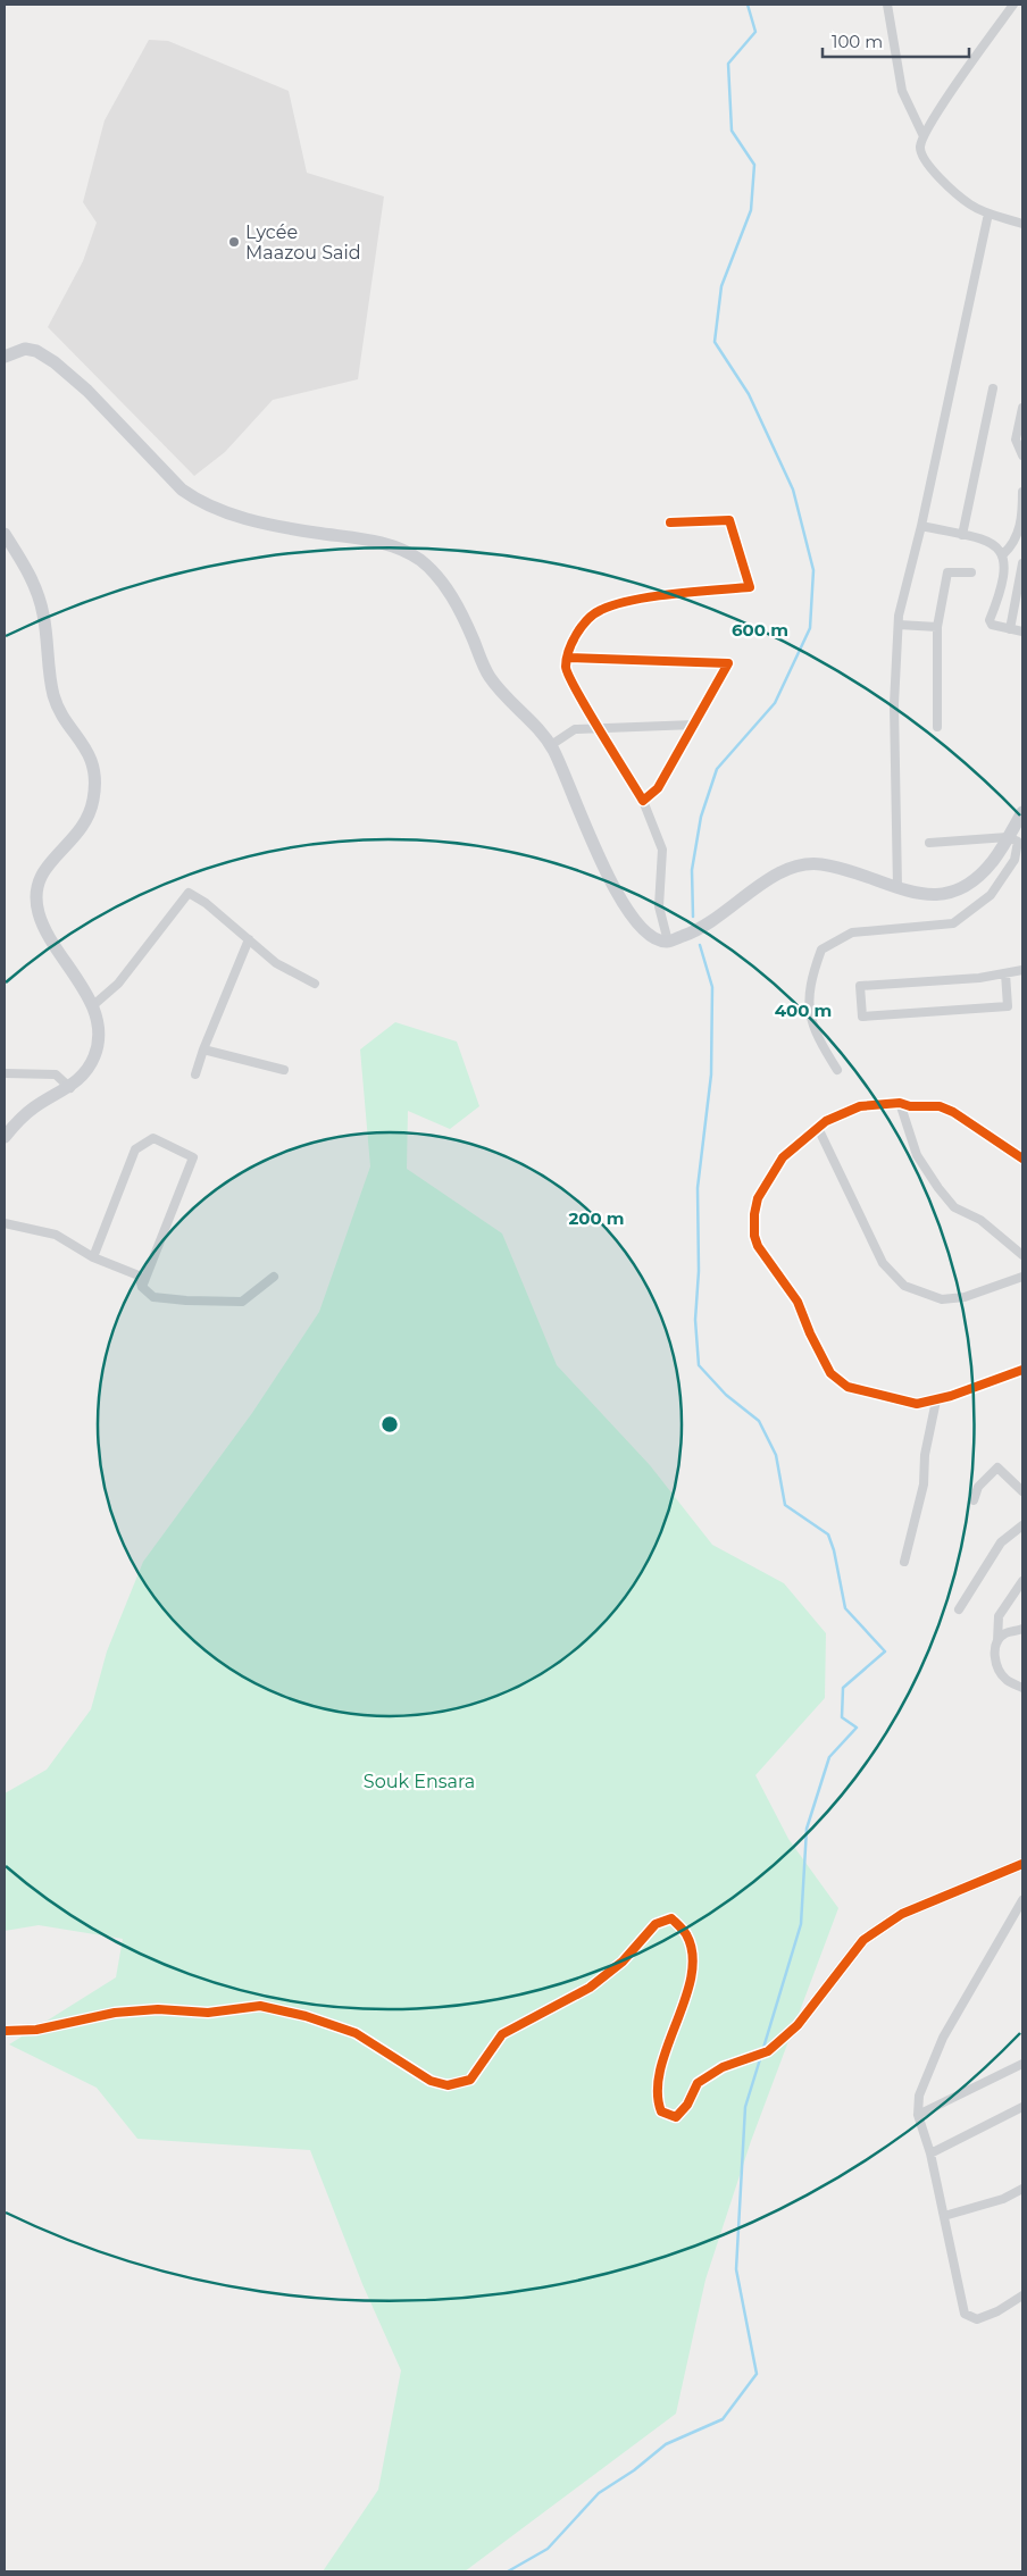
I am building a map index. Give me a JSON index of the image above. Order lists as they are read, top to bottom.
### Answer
{
  "parks": ["Souk Ensara"],
  "places": ["Lycée Maazou Said"],
  "scale_bar": "100 m",
  "rings": ["600 m", "400 m", "200 m"]
}
